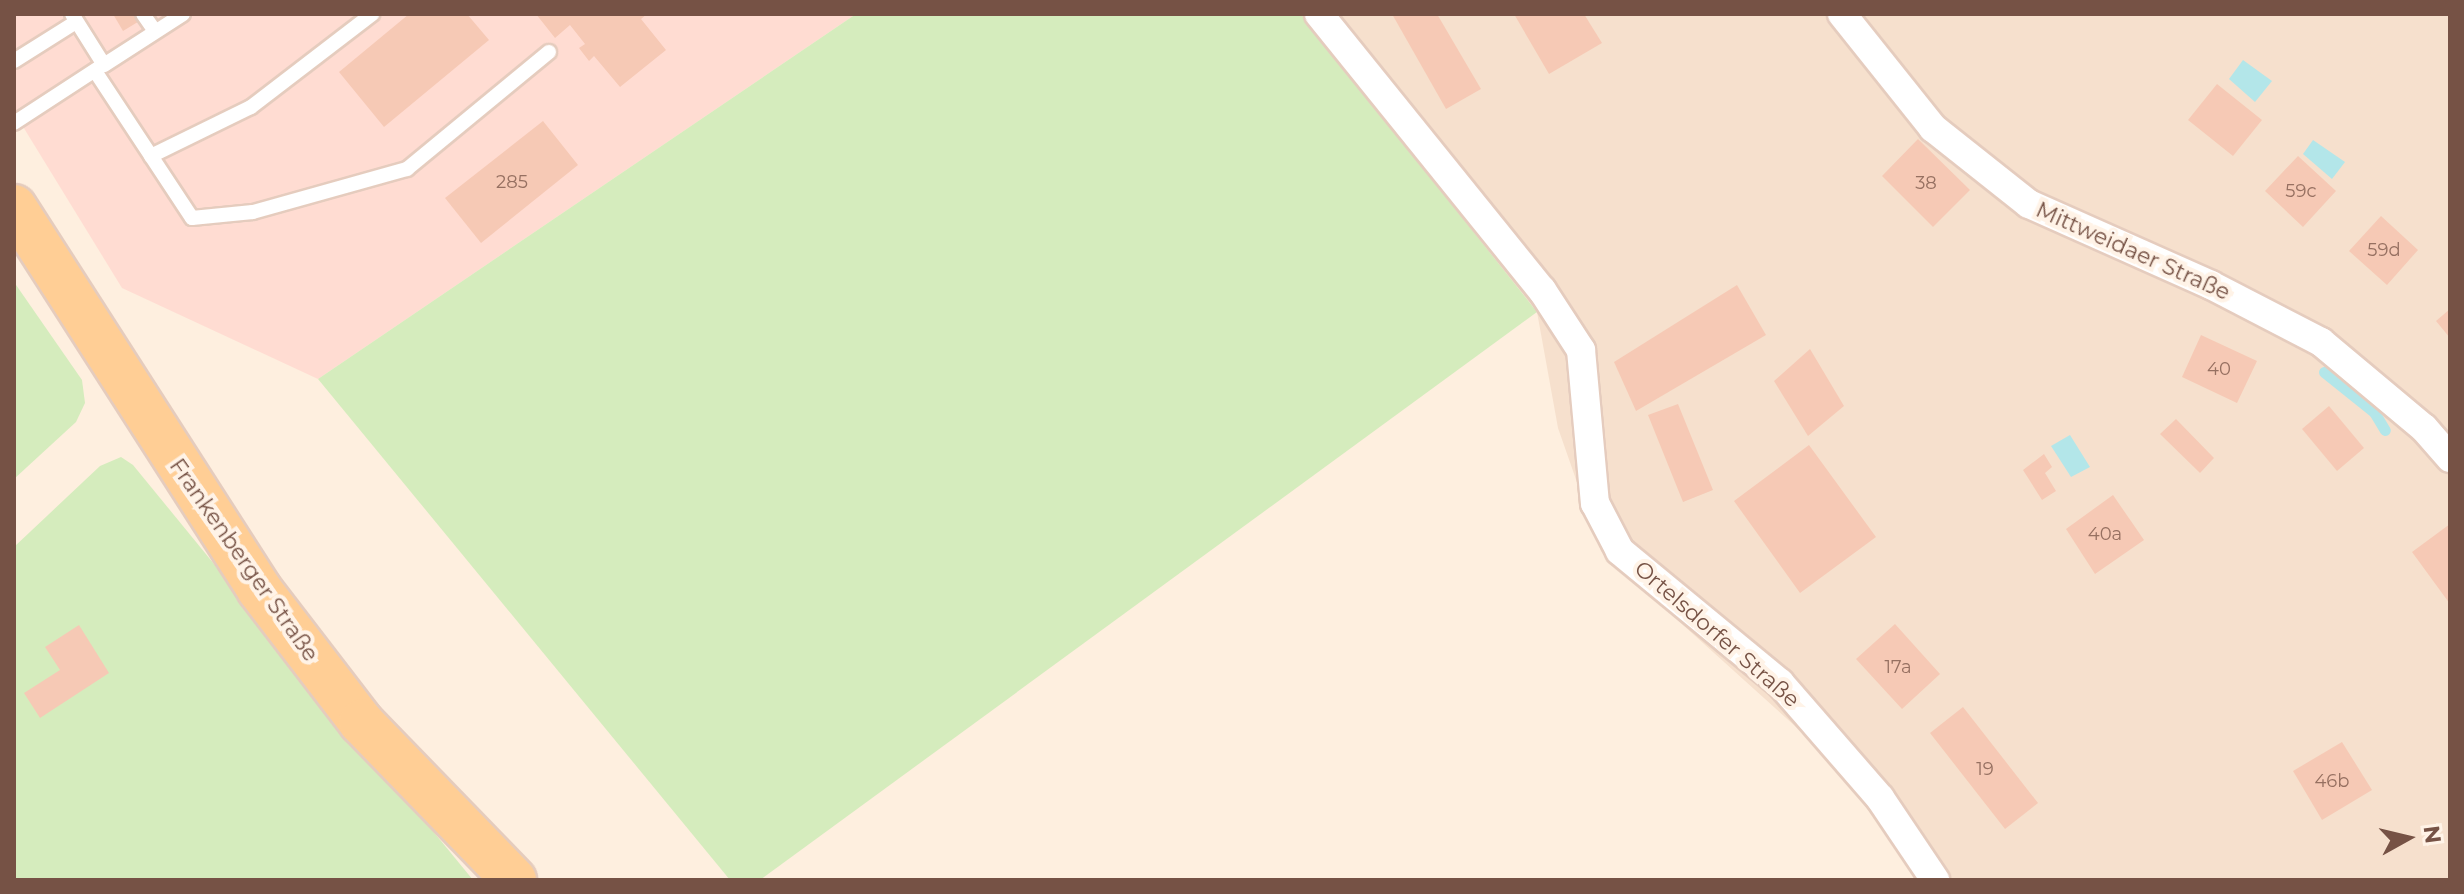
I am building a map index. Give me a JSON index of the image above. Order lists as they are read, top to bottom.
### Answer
{
  "streets": {
    "main road": ["Frankenberger Straße"],
    "street": ["Mittweidaer Straße", "Ortelsdorfer Straße"]
  },
  "house_numbers": [
    "285",
    "38",
    "59c",
    "59d",
    "40",
    "40a",
    "17a",
    "19",
    "46b"
  ],
  "north": "right"
}
